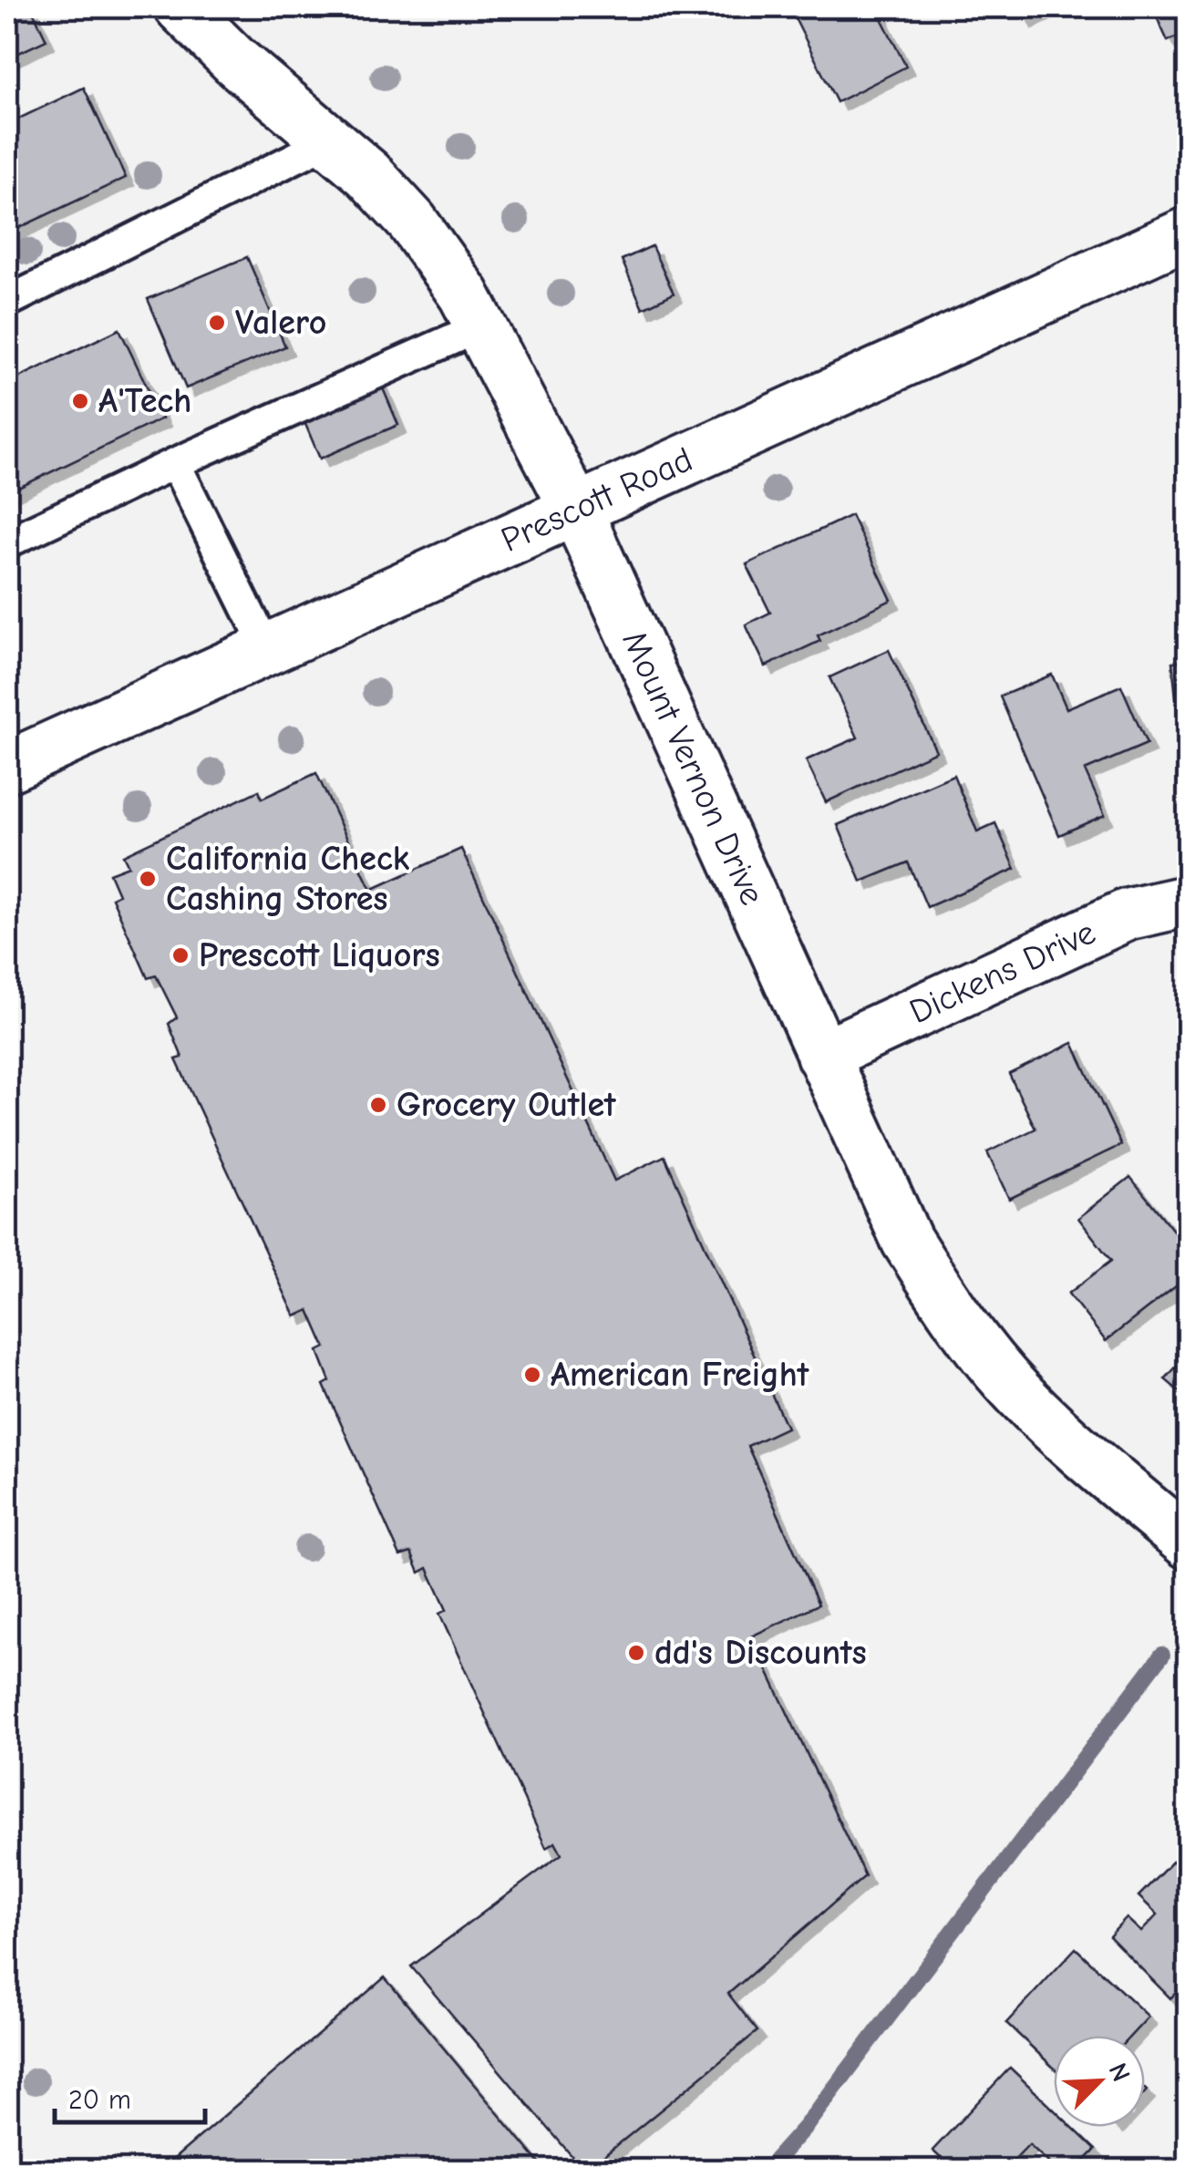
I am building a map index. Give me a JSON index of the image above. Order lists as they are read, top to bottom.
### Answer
{
  "streets": {
    "street": ["Prescott Road", "Mount Vernon Drive", "Dickens Drive"]
  },
  "crossings": [
    ["Prescott Road", "Mount Vernon Drive"],
    ["Mount Vernon Drive", "Dickens Drive"]
  ],
  "places": [
    "Valero",
    "A'Tech",
    "California Check Cashing Stores",
    "Prescott Liquors",
    "Grocery Outlet",
    "American Freight",
    "dd's Discounts"
  ],
  "scale_bar": "20 m",
  "north": "top right"
}
